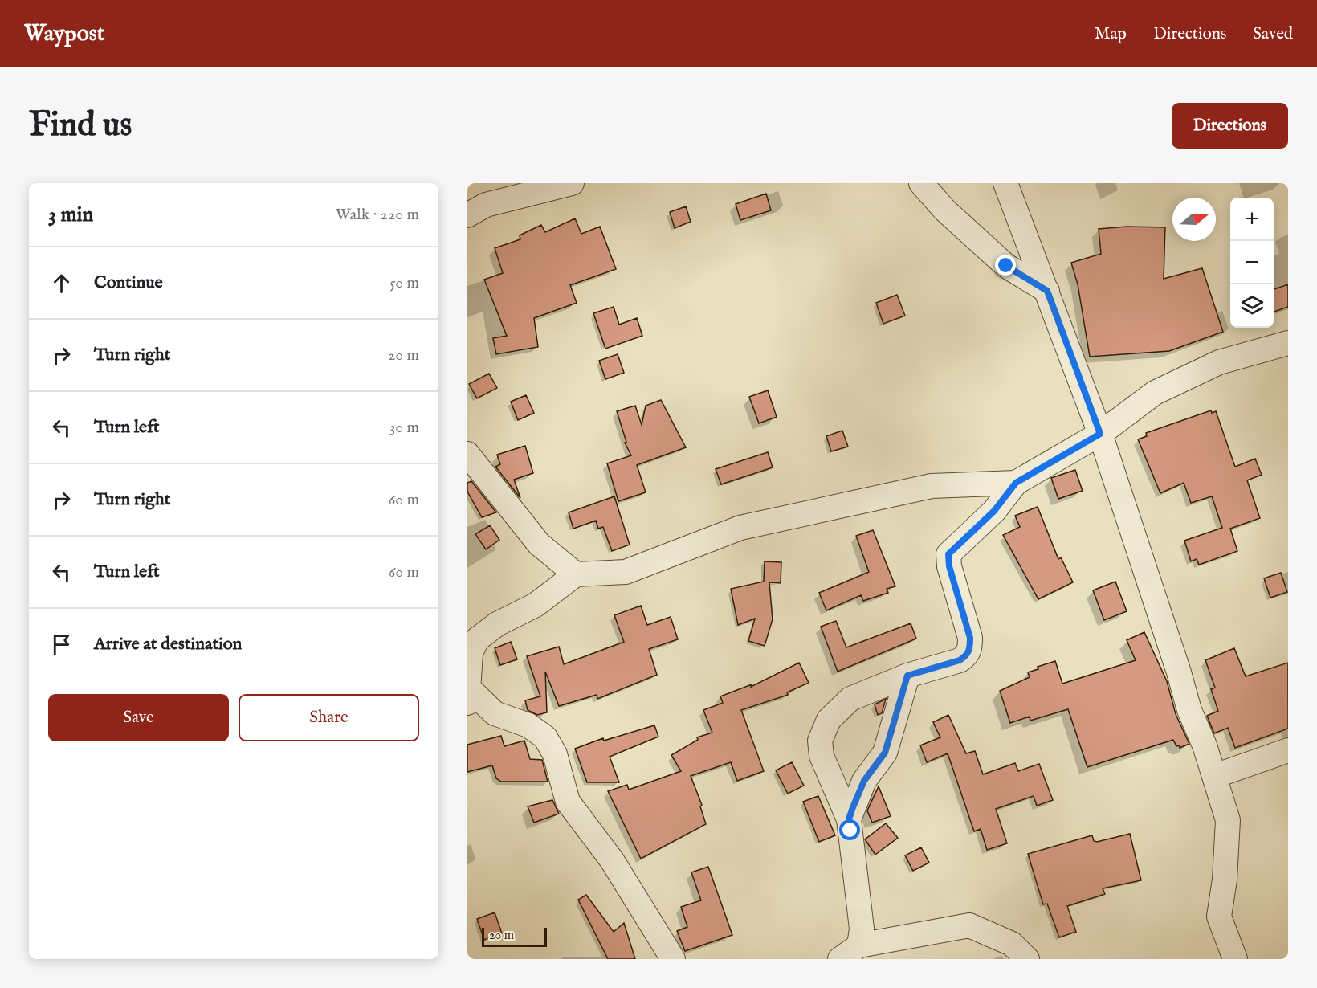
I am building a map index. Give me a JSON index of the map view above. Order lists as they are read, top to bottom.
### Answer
{
  "scale_bar": "20 m",
  "north": "right",
  "page": {
    "header": "Waypost",
    "nav": ["Map", "Directions", "Saved"],
    "buttons": [
      "Directions",
      ["Save", "Share"]
    ],
    "title": "Find us",
    "heading": ["3 min", "Walk · 220 m"],
    "map_buttons": ["+", "−"],
    "list": [
      ["Continue", "50 m"],
      ["Turn right", "20 m"],
      ["Turn left", "30 m"],
      ["Turn right", "60 m"],
      ["Turn left", "60 m"],
      "Arrive at destination"
    ],
    "scale": "20 m"
  }
}
